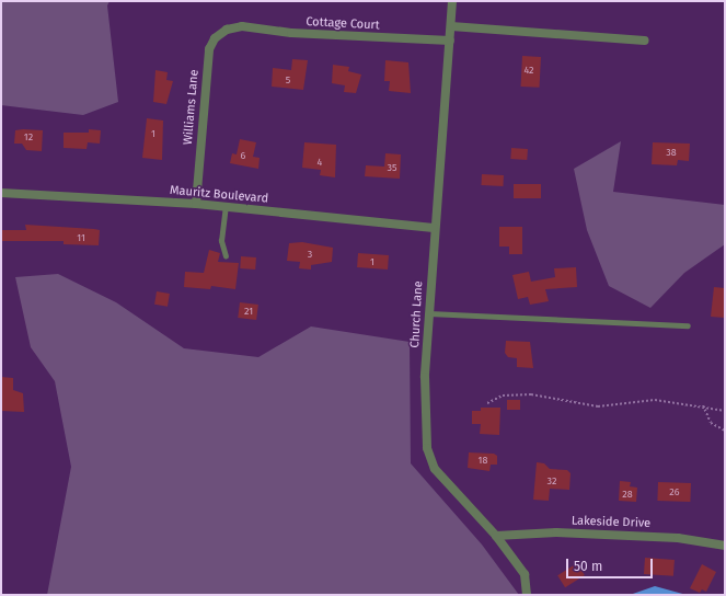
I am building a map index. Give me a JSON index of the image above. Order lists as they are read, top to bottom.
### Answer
{
  "streets": {
    "street": [
      "Cottage Court",
      "Williams Lane",
      "Mauritz Boulevard",
      "Church Lane",
      "Lakeside Drive"
    ]
  },
  "crossings": [
    ["Cottage Court", "Williams Lane"],
    ["Cottage Court", "Church Lane"],
    ["Williams Lane", "Mauritz Boulevard"],
    ["Mauritz Boulevard", "Church Lane"],
    ["Church Lane", "Lakeside Drive"]
  ],
  "house_numbers": [
    "42",
    "5",
    "1",
    "12",
    "38",
    "6",
    "4",
    "35",
    "11",
    "3",
    "1",
    "21",
    "18",
    "32",
    "26",
    "28"
  ],
  "scale_bar": "50 m"
}
